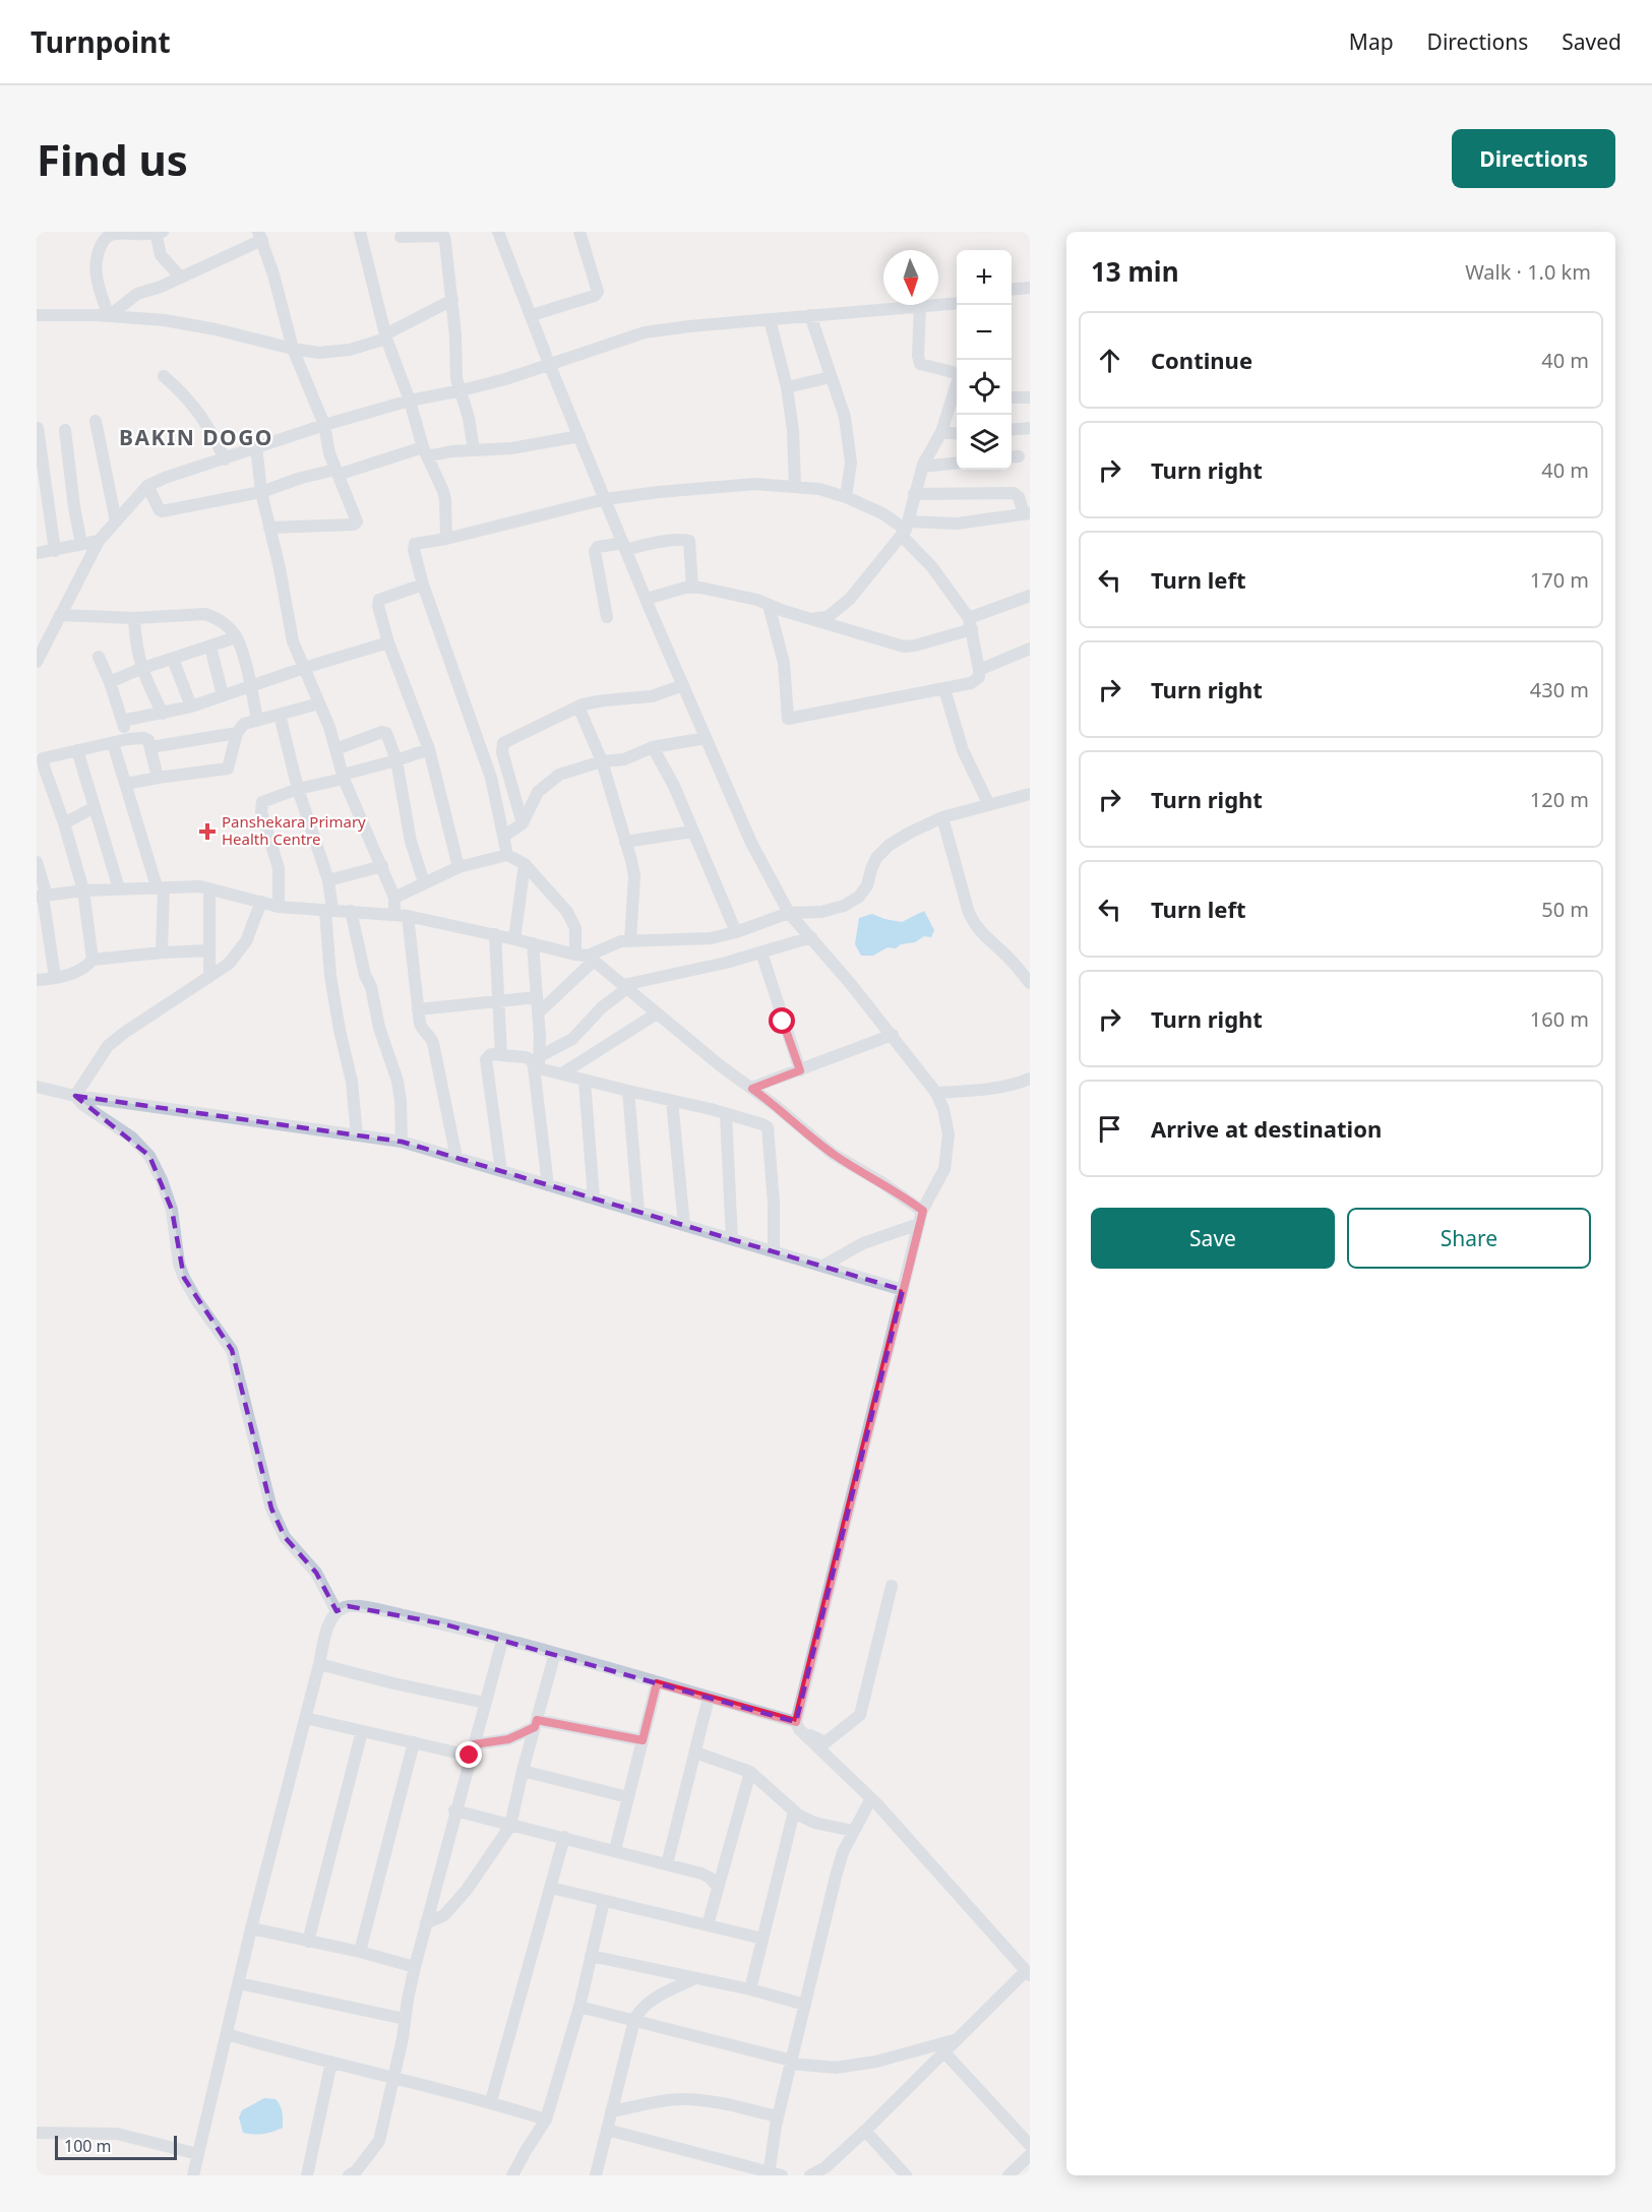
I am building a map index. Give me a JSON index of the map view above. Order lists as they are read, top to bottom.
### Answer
{
  "districts": ["BAKIN DOGO"],
  "places": {
    "health": ["Panshekara Primary Health Centre"]
  },
  "scale_bar": "100 m",
  "north": "bottom",
  "page": {
    "header": "Turnpoint",
    "nav": ["Map", "Directions", "Saved"],
    "buttons": [
      "Directions",
      ["Save", "Share"]
    ],
    "title": "Find us",
    "heading": ["13 min", "Walk · 1.0 km"],
    "map_buttons": ["+", "−"],
    "list": [
      ["Continue", "40 m"],
      ["Turn right", "40 m"],
      ["Turn left", "170 m"],
      ["Turn right", "430 m"],
      ["Turn right", "120 m"],
      ["Turn left", "50 m"],
      ["Turn right", "160 m"],
      "Arrive at destination"
    ],
    "scale": "100 m"
  }
}
